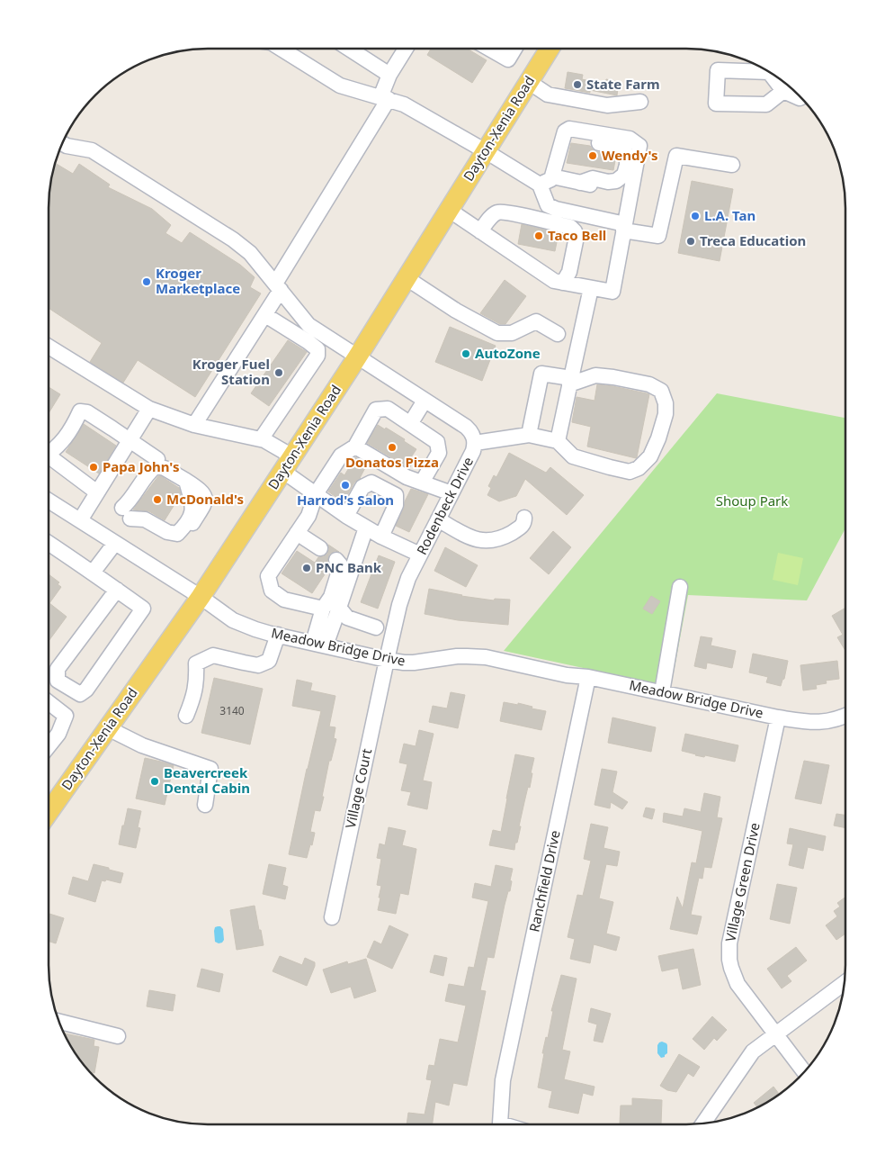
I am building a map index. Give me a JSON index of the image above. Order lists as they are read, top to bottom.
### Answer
{
  "streets": {
    "main road": ["Dayton-Xenia Road"],
    "street": [
      "Rodenbeck Drive",
      "Meadow Bridge Drive",
      "Village Court",
      "Ranchfield Drive",
      "Village Green Drive"
    ]
  },
  "crossings": [
    ["Dayton-Xenia Road", "Rodenbeck Drive"],
    ["Dayton-Xenia Road", "Meadow Bridge Drive"],
    ["Rodenbeck Drive", "Meadow Bridge Drive"],
    ["Rodenbeck Drive", "Village Court"],
    ["Meadow Bridge Drive", "Village Court"],
    ["Meadow Bridge Drive", "Ranchfield Drive"],
    ["Meadow Bridge Drive", "Village Green Drive"]
  ],
  "parks": ["Shoup Park"],
  "places": [
    "State Farm",
    "Wendy's",
    "L.A. Tan",
    "Taco Bell",
    "Treca Education",
    "Kroger Marketplace",
    "AutoZone",
    "Kroger Fuel Station",
    "Donatos Pizza",
    "Papa John's",
    "Harrod's Salon",
    "McDonald's",
    "PNC Bank",
    "Beavercreek Dental Cabin"
  ],
  "house_numbers": ["3140"]
}
